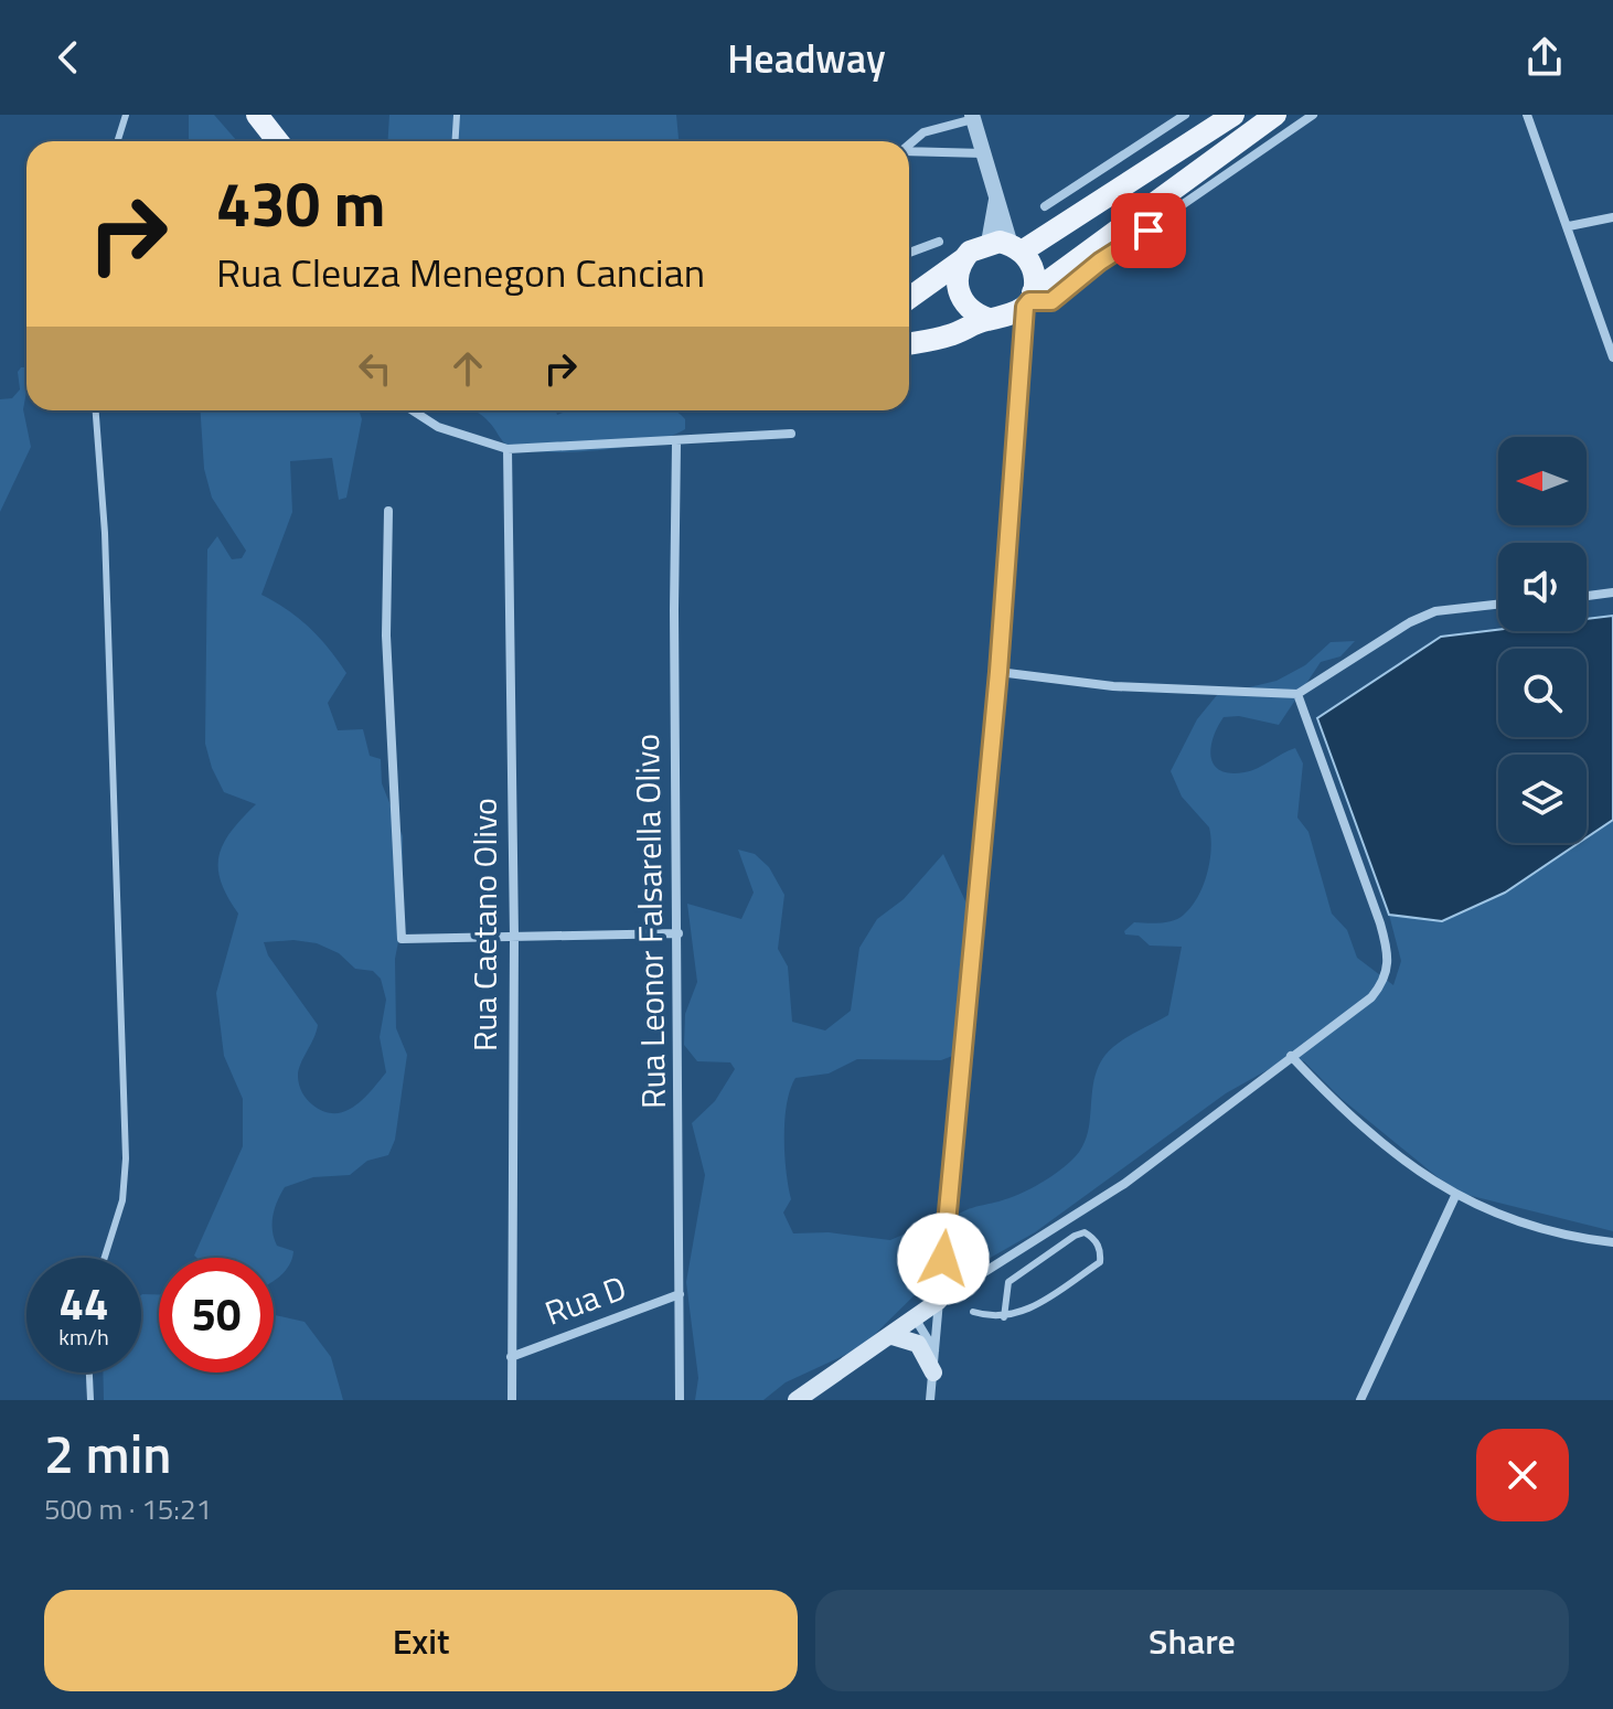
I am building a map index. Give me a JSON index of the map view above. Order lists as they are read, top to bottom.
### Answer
{
  "streets": {
    "street": ["Rua Leonor Falsarella Olivo", "Rua Caetano Olivo", "Rua D"]
  },
  "crossings": [
    ["Rua Leonor Falsarella Olivo", "Rua D"],
    ["Rua Caetano Olivo", "Rua D"]
  ],
  "north": "left",
  "page": {
    "header": "Headway",
    "turn": ["430 m", "Rua Cleuza Menegon Cancian"],
    "speed": "44 km/h",
    "limit": "50",
    "heading": ["2 min", "500 m · 15:21"],
    "buttons": ["Exit", "Share"]
  }
}
